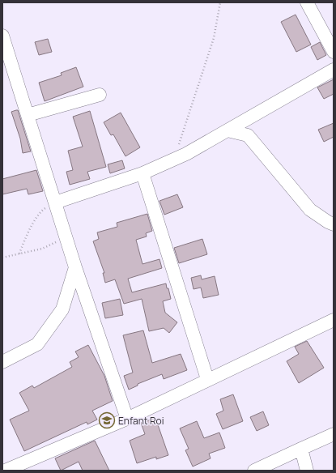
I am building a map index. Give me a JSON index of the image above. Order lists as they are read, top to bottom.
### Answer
{
  "places": {
    "school or university": ["Enfant Roi"]
  }
}
